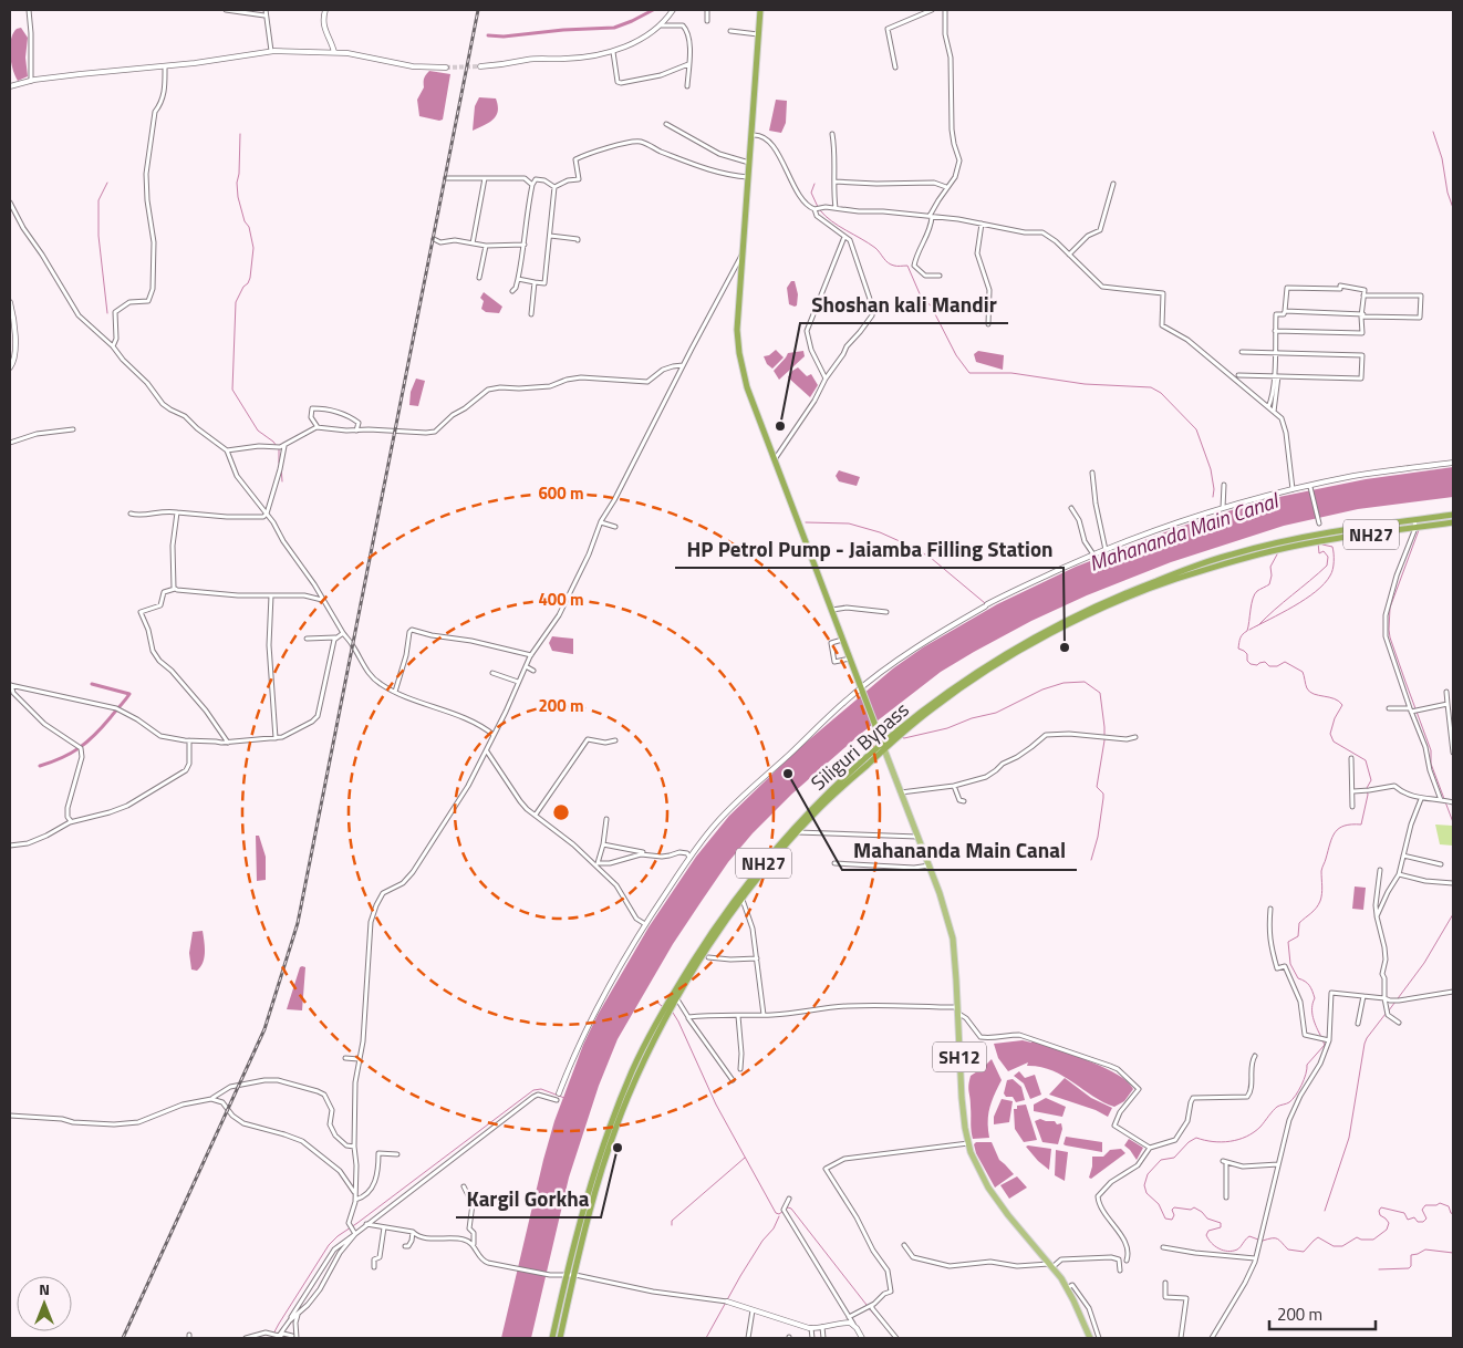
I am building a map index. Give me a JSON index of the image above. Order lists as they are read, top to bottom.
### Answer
{
  "streets": {
    "highway": ["NH27", "Siliguri Bypass"],
    "main road": ["SH12"]
  },
  "crossings": [
    ["NH27", "Siliguri Bypass"],
    ["NH27", "SH12"]
  ],
  "water": ["Mahananda Main Canal"],
  "places": [
    "Shoshan kali Mandir",
    "HP Petrol Pump - Jaiamba Filling Station",
    "Mahananda Main Canal",
    "Kargil Gorkha"
  ],
  "scale_bar": "200 m",
  "north": "top",
  "rings": ["600 m", "400 m", "200 m"]
}
